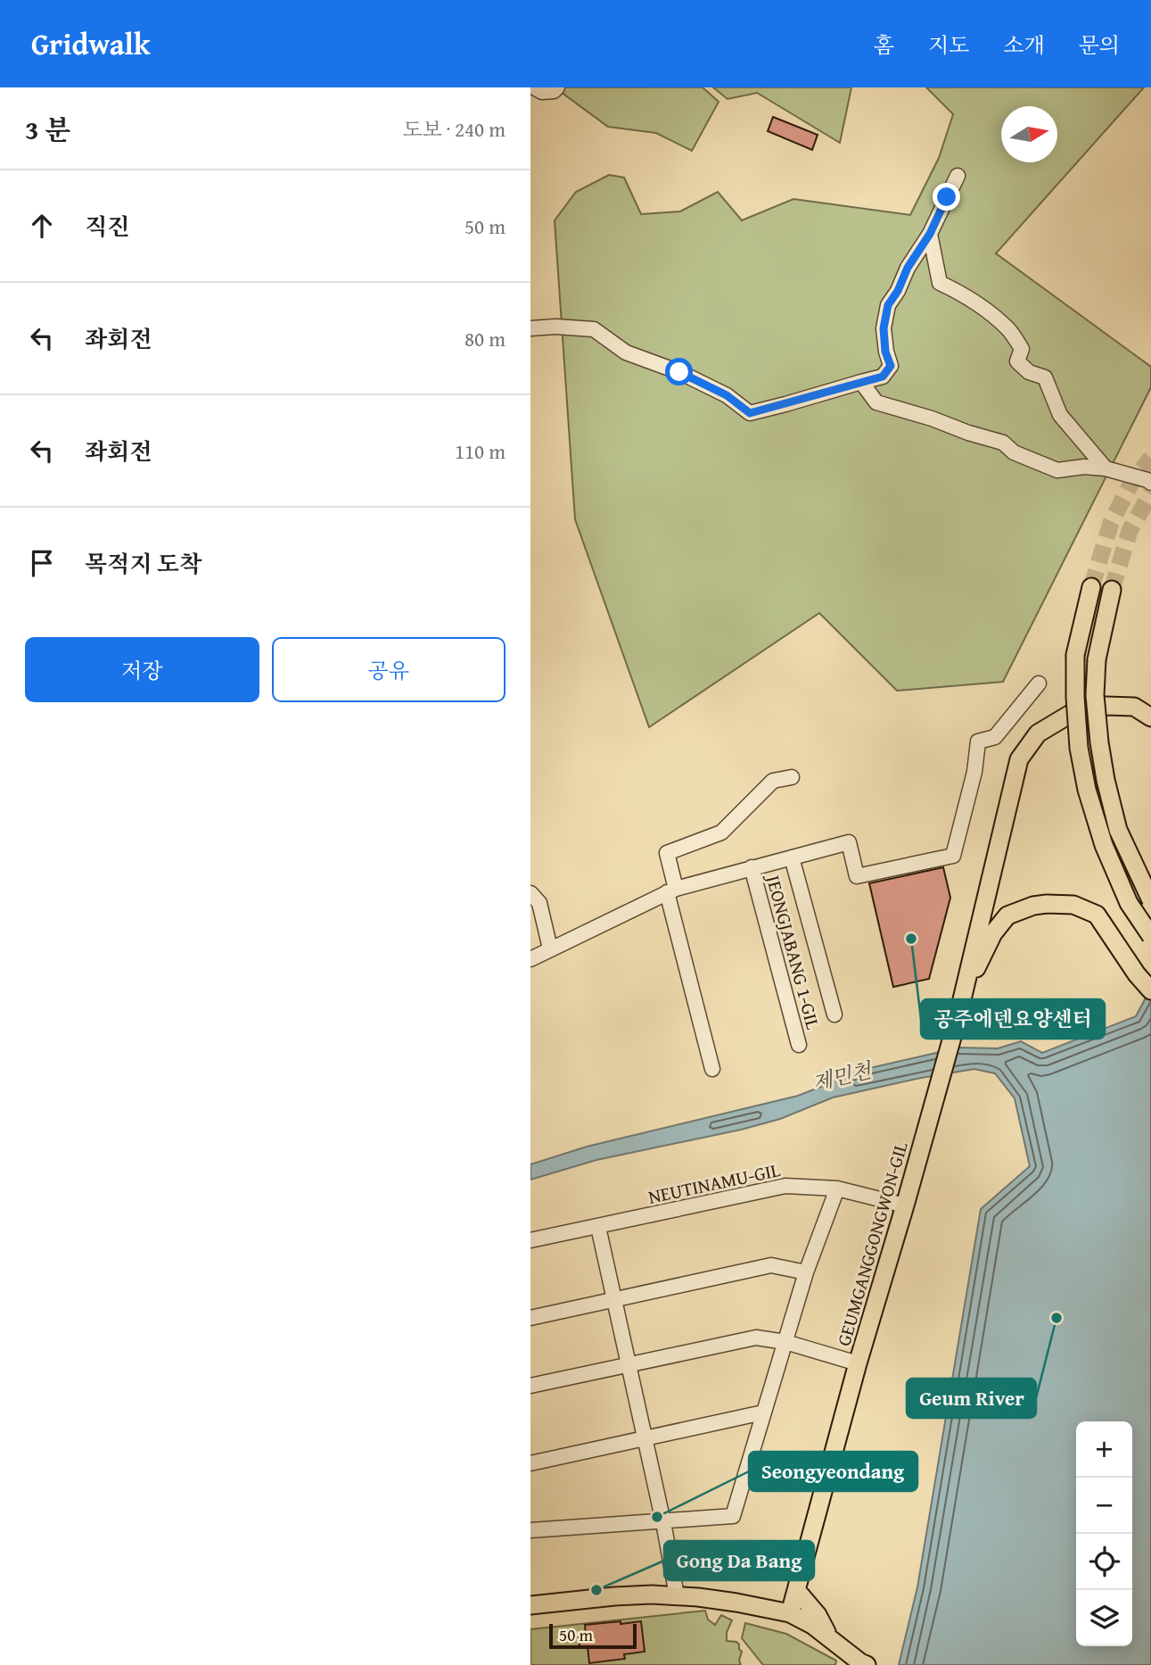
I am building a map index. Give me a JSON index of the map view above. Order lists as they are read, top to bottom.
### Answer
{
  "streets": {
    "main road": ["GEUMGANGGONGWON-GIL"],
    "street": ["JEONGJABANG 1-GIL", "NEUTINAMU-GIL"]
  },
  "crossings": [
    ["NEUTINAMU-GIL", "GEUMGANGGONGWON-GIL"]
  ],
  "water": ["제민천"],
  "places": [
    "공주에덴요양센터",
    "Geum River",
    "Seongyeondang",
    "Gong Da Bang"
  ],
  "scale_bar": "50 m",
  "north": "right",
  "page": {
    "header": "Gridwalk",
    "nav": [
      "홈",
      "지도",
      "소개",
      "문의"
    ],
    "heading": ["3 분", "도보 · 240 m"],
    "list": [
      ["직진", "50 m"],
      ["좌회전", "80 m"],
      ["좌회전", "110 m"],
      "목적지 도착"
    ],
    "buttons": ["저장", "공유"],
    "map_buttons": ["+", "−"],
    "scale": "50 m"
  }
}
